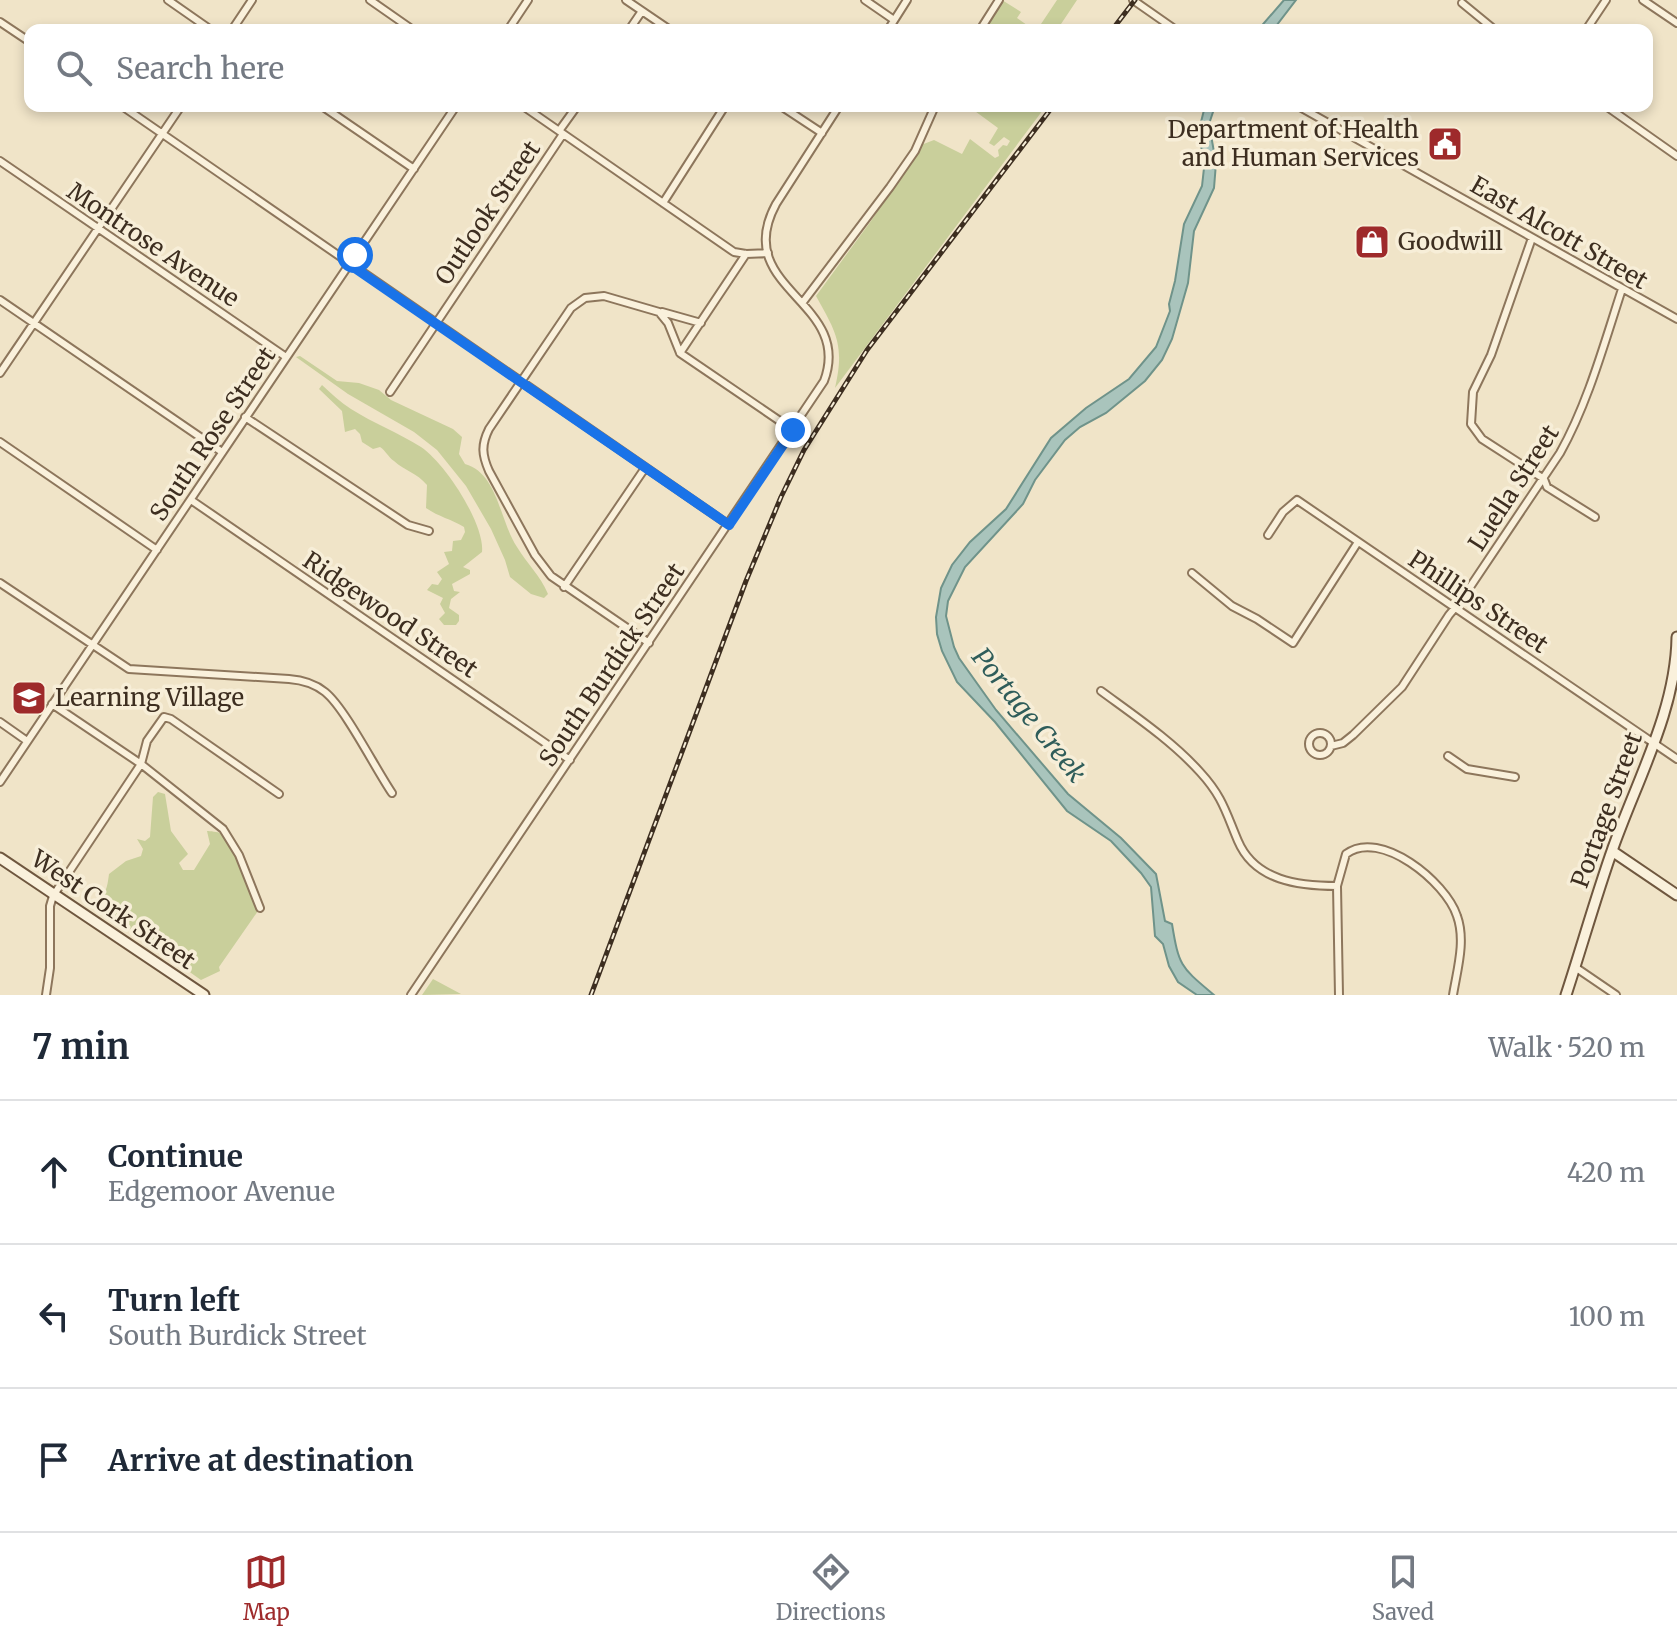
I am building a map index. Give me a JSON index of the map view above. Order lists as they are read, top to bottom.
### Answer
{
  "streets": {
    "main road": ["Portage Street", "West Cork Street"],
    "street": [
      "Outlook Street",
      "East Alcott Street",
      "Montrose Avenue",
      "South Rose Street",
      "Luella Street",
      "Phillips Street",
      "Ridgewood Street",
      "South Burdick Street"
    ]
  },
  "crossings": [
    ["East Alcott Street", "Luella Street"],
    ["Montrose Avenue", "South Rose Street"],
    ["South Rose Street", "Ridgewood Street"],
    ["Luella Street", "Phillips Street"],
    ["Phillips Street", "Portage Street"],
    ["Ridgewood Street", "South Burdick Street"]
  ],
  "water": ["Portage Creek"],
  "places": {
    "public building": ["Department of Health and Human Services"],
    "shop": ["Goodwill"],
    "school or university": ["Learning Village"]
  },
  "page": {
    "search": "Search here",
    "heading": ["7 min", "Walk · 520 m"],
    "list": [
      ["Continue", "Edgemoor Avenue", "420 m"],
      ["Turn left", "South Burdick Street", "100 m"],
      "Arrive at destination"
    ],
    "nav": ["Map", "Directions", "Saved"]
  }
}
